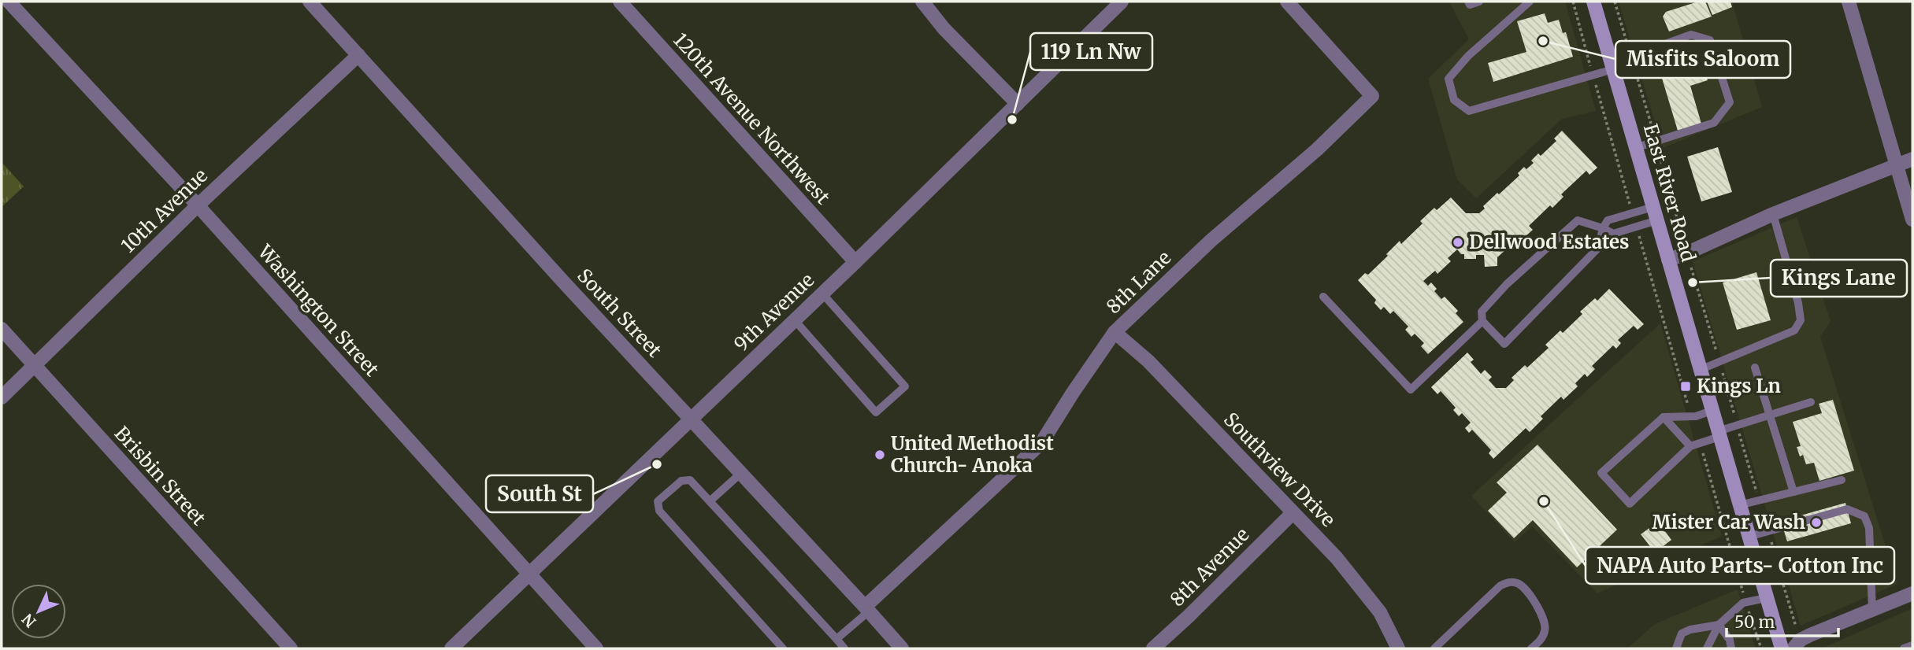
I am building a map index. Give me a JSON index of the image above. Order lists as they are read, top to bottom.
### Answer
{
  "streets": {
    "main road": ["East River Road"],
    "street": [
      "120th Avenue Northwest",
      "10th Avenue",
      "8th Lane",
      "Washington Street",
      "9th Avenue",
      "South Street",
      "Southview Drive",
      "Brisbin Street",
      "8th Avenue"
    ]
  },
  "crossings": [
    ["120th Avenue Northwest", "9th Avenue"],
    ["10th Avenue", "Washington Street"],
    ["10th Avenue", "South Street"],
    ["10th Avenue", "Brisbin Street"],
    ["8th Lane", "South Street"],
    ["8th Lane", "Southview Drive"],
    ["Washington Street", "9th Avenue"],
    ["9th Avenue", "South Street"],
    ["Southview Drive", "8th Avenue"]
  ],
  "places": {
    "other": [
      "Misfits Saloom",
      "119 Ln Nw",
      "Dellwood Estates",
      "Kings Lane",
      "United Methodist Church- Anoka",
      "South St",
      "NAPA Auto Parts- Cotton Inc",
      "Mister Car Wash"
    ],
    "transit": ["Kings Ln"]
  },
  "scale_bar": "50 m",
  "north": "bottom left"
}
